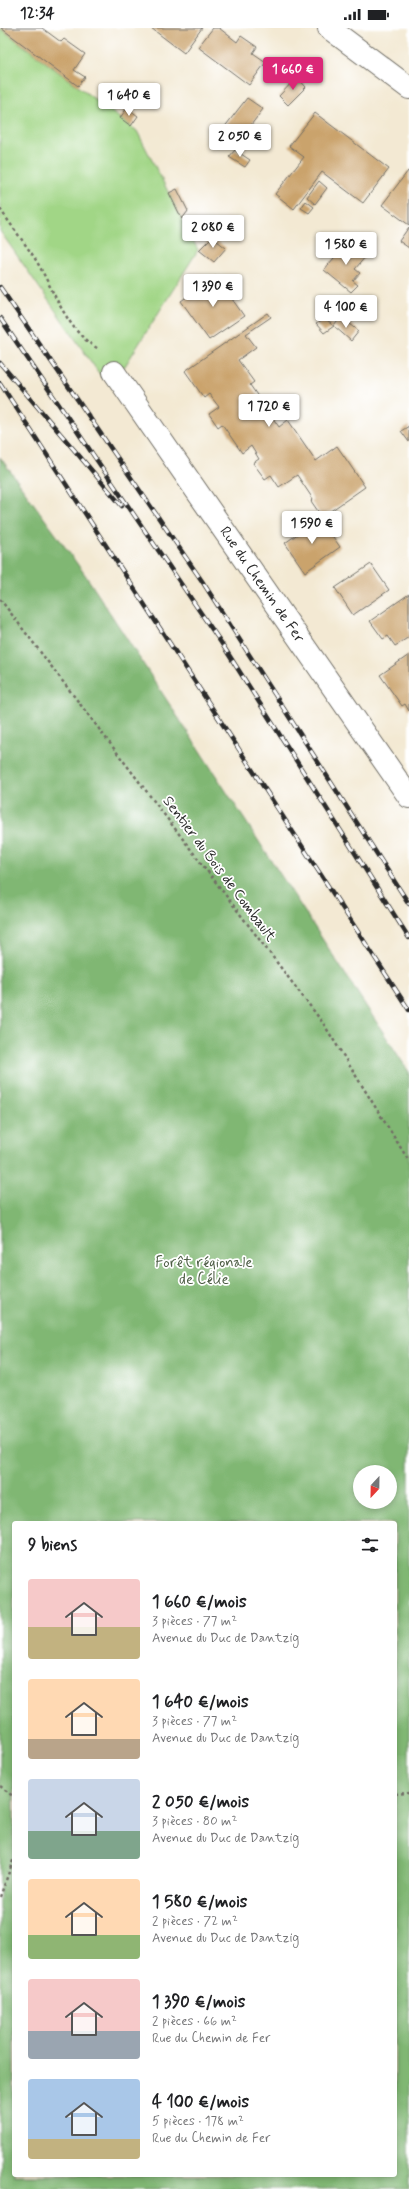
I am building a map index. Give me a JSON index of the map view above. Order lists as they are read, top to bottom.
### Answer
{
  "streets": {
    "street": ["Rue du Chemin de Fer"],
    "path": ["Sentier du Bois de Combault"]
  },
  "parks": ["Forêt régionale de Célie"],
  "north": "bottom",
  "page": {
    "status": "12:34",
    "price": [
      "1 660 €",
      "1 640 €",
      "2 050 €",
      "2 080 €",
      "1 580 €",
      "1 390 €",
      "4 100 €",
      "1 720 €",
      "1 590 €"
    ],
    "heading": "9 biens",
    "list": [
      {
        "name": "1 660 €/mois",
        "note": "3 pièces · 77 m² · Avenue du Duc de Dantzig"
      },
      {
        "name": "1 640 €/mois",
        "note": "3 pièces · 77 m² · Avenue du Duc de Dantzig"
      },
      {
        "name": "2 050 €/mois",
        "note": "3 pièces · 80 m² · Avenue du Duc de Dantzig"
      },
      {
        "name": "1 580 €/mois",
        "note": "2 pièces · 72 m² · Avenue du Duc de Dantzig"
      },
      {
        "name": "1 390 €/mois",
        "note": "2 pièces · 66 m² · Rue du Chemin de Fer"
      },
      {
        "name": "4 100 €/mois",
        "note": "5 pièces · 178 m² · Rue du Chemin de Fer"
      }
    ]
  }
}
